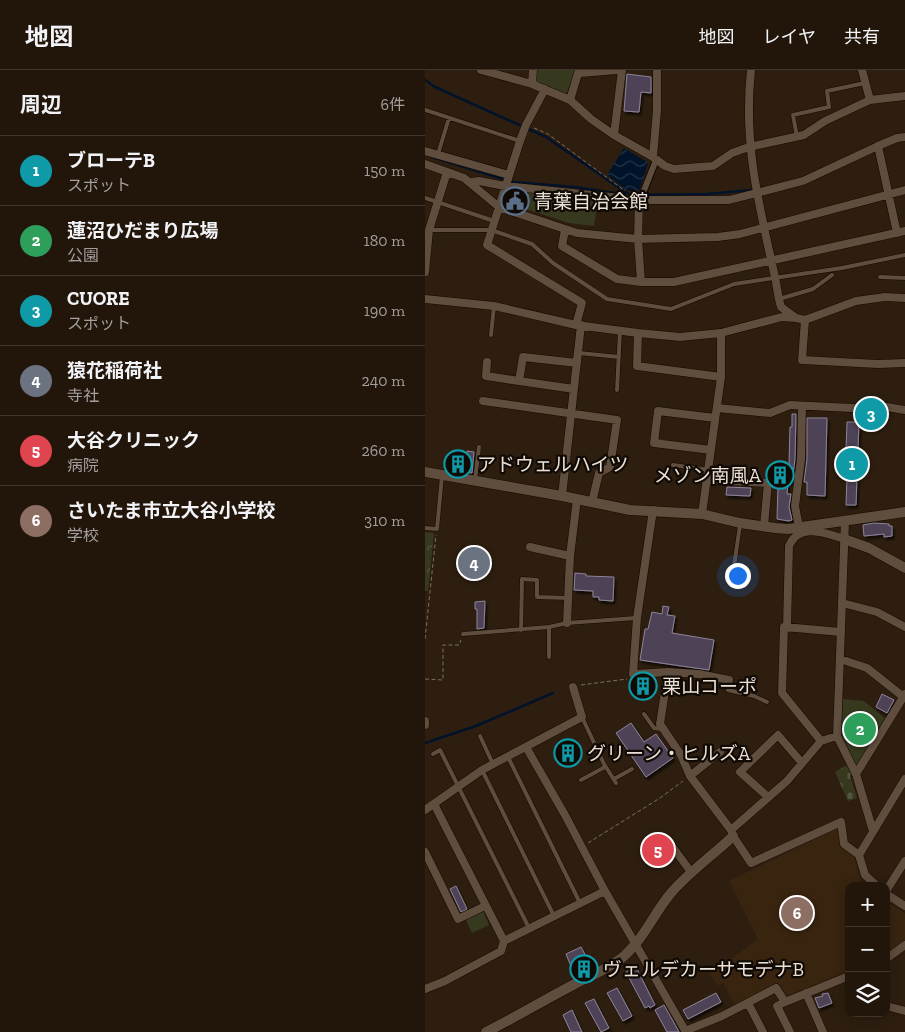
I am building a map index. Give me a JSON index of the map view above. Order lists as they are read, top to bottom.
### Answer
{
  "places": {
    "public building": ["青葉自治会館"],
    "building": [
      "アドウェルハイツ",
      "メゾン南風A",
      "栗山コーポ",
      "グリーン・ヒルズA",
      "ヴェルデカーサモデナB"
    ]
  },
  "page": {
    "header": "地図",
    "nav": ["地図", "レイヤ", "共有"],
    "heading": ["周辺", "6件"],
    "list": [
      {
        "mark": "1",
        "name": "ブローテB",
        "note": "スポット",
        "value": "150 m"
      },
      {
        "mark": "2",
        "name": "蓮沼ひだまり広場",
        "note": "公園",
        "value": "180 m"
      },
      {
        "mark": "3",
        "name": "CUORE",
        "note": "スポット",
        "value": "190 m"
      },
      {
        "mark": "4",
        "name": "猿花稲荷社",
        "note": "寺社",
        "value": "240 m"
      },
      {
        "mark": "5",
        "name": "大谷クリニック",
        "note": "病院",
        "value": "260 m"
      },
      {
        "mark": "6",
        "name": "さいたま市立大谷小学校",
        "note": "学校",
        "value": "310 m"
      }
    ],
    "pins": [
      "3",
      "1",
      "4",
      "2",
      "5",
      "6"
    ],
    "map_buttons": ["+", "−"]
  }
}
